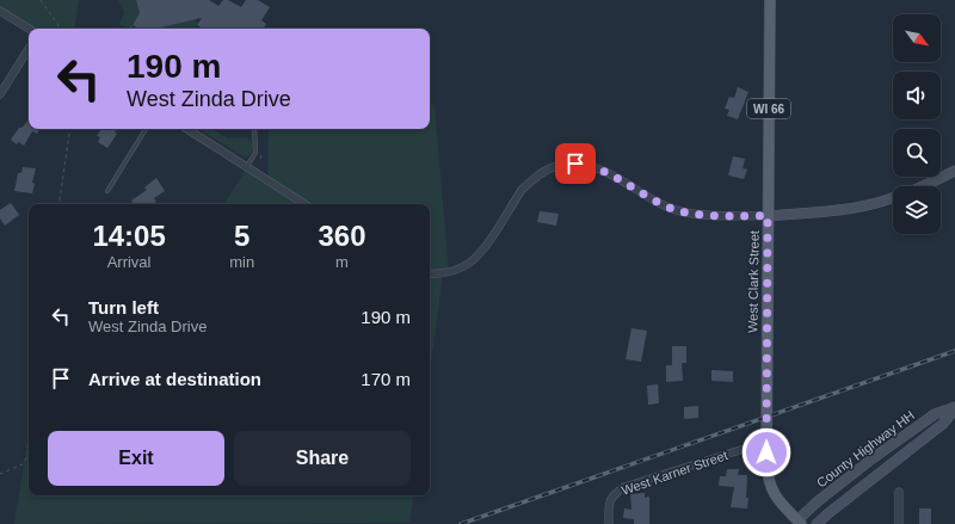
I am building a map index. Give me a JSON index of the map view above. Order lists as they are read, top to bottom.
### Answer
{
  "streets": {
    "main road": ["WI 66", "West Clark Street", "County Highway HH"],
    "street": ["West Karner Street"]
  },
  "crossings": [
    ["West Clark Street", "County Highway HH"],
    ["West Clark Street", "West Karner Street"]
  ],
  "north": "bottom right",
  "page": {
    "turn": ["190 m", "West Zinda Drive"],
    "eta": [
      "14:05",
      "Arrival",
      "5",
      "min",
      "360",
      "m"
    ],
    "list": [
      {
        "name": "Turn left",
        "note": "West Zinda Drive",
        "value": "190 m"
      },
      {
        "name": "Arrive at destination",
        "value": "170 m"
      }
    ],
    "buttons": ["Exit", "Share"]
  }
}
